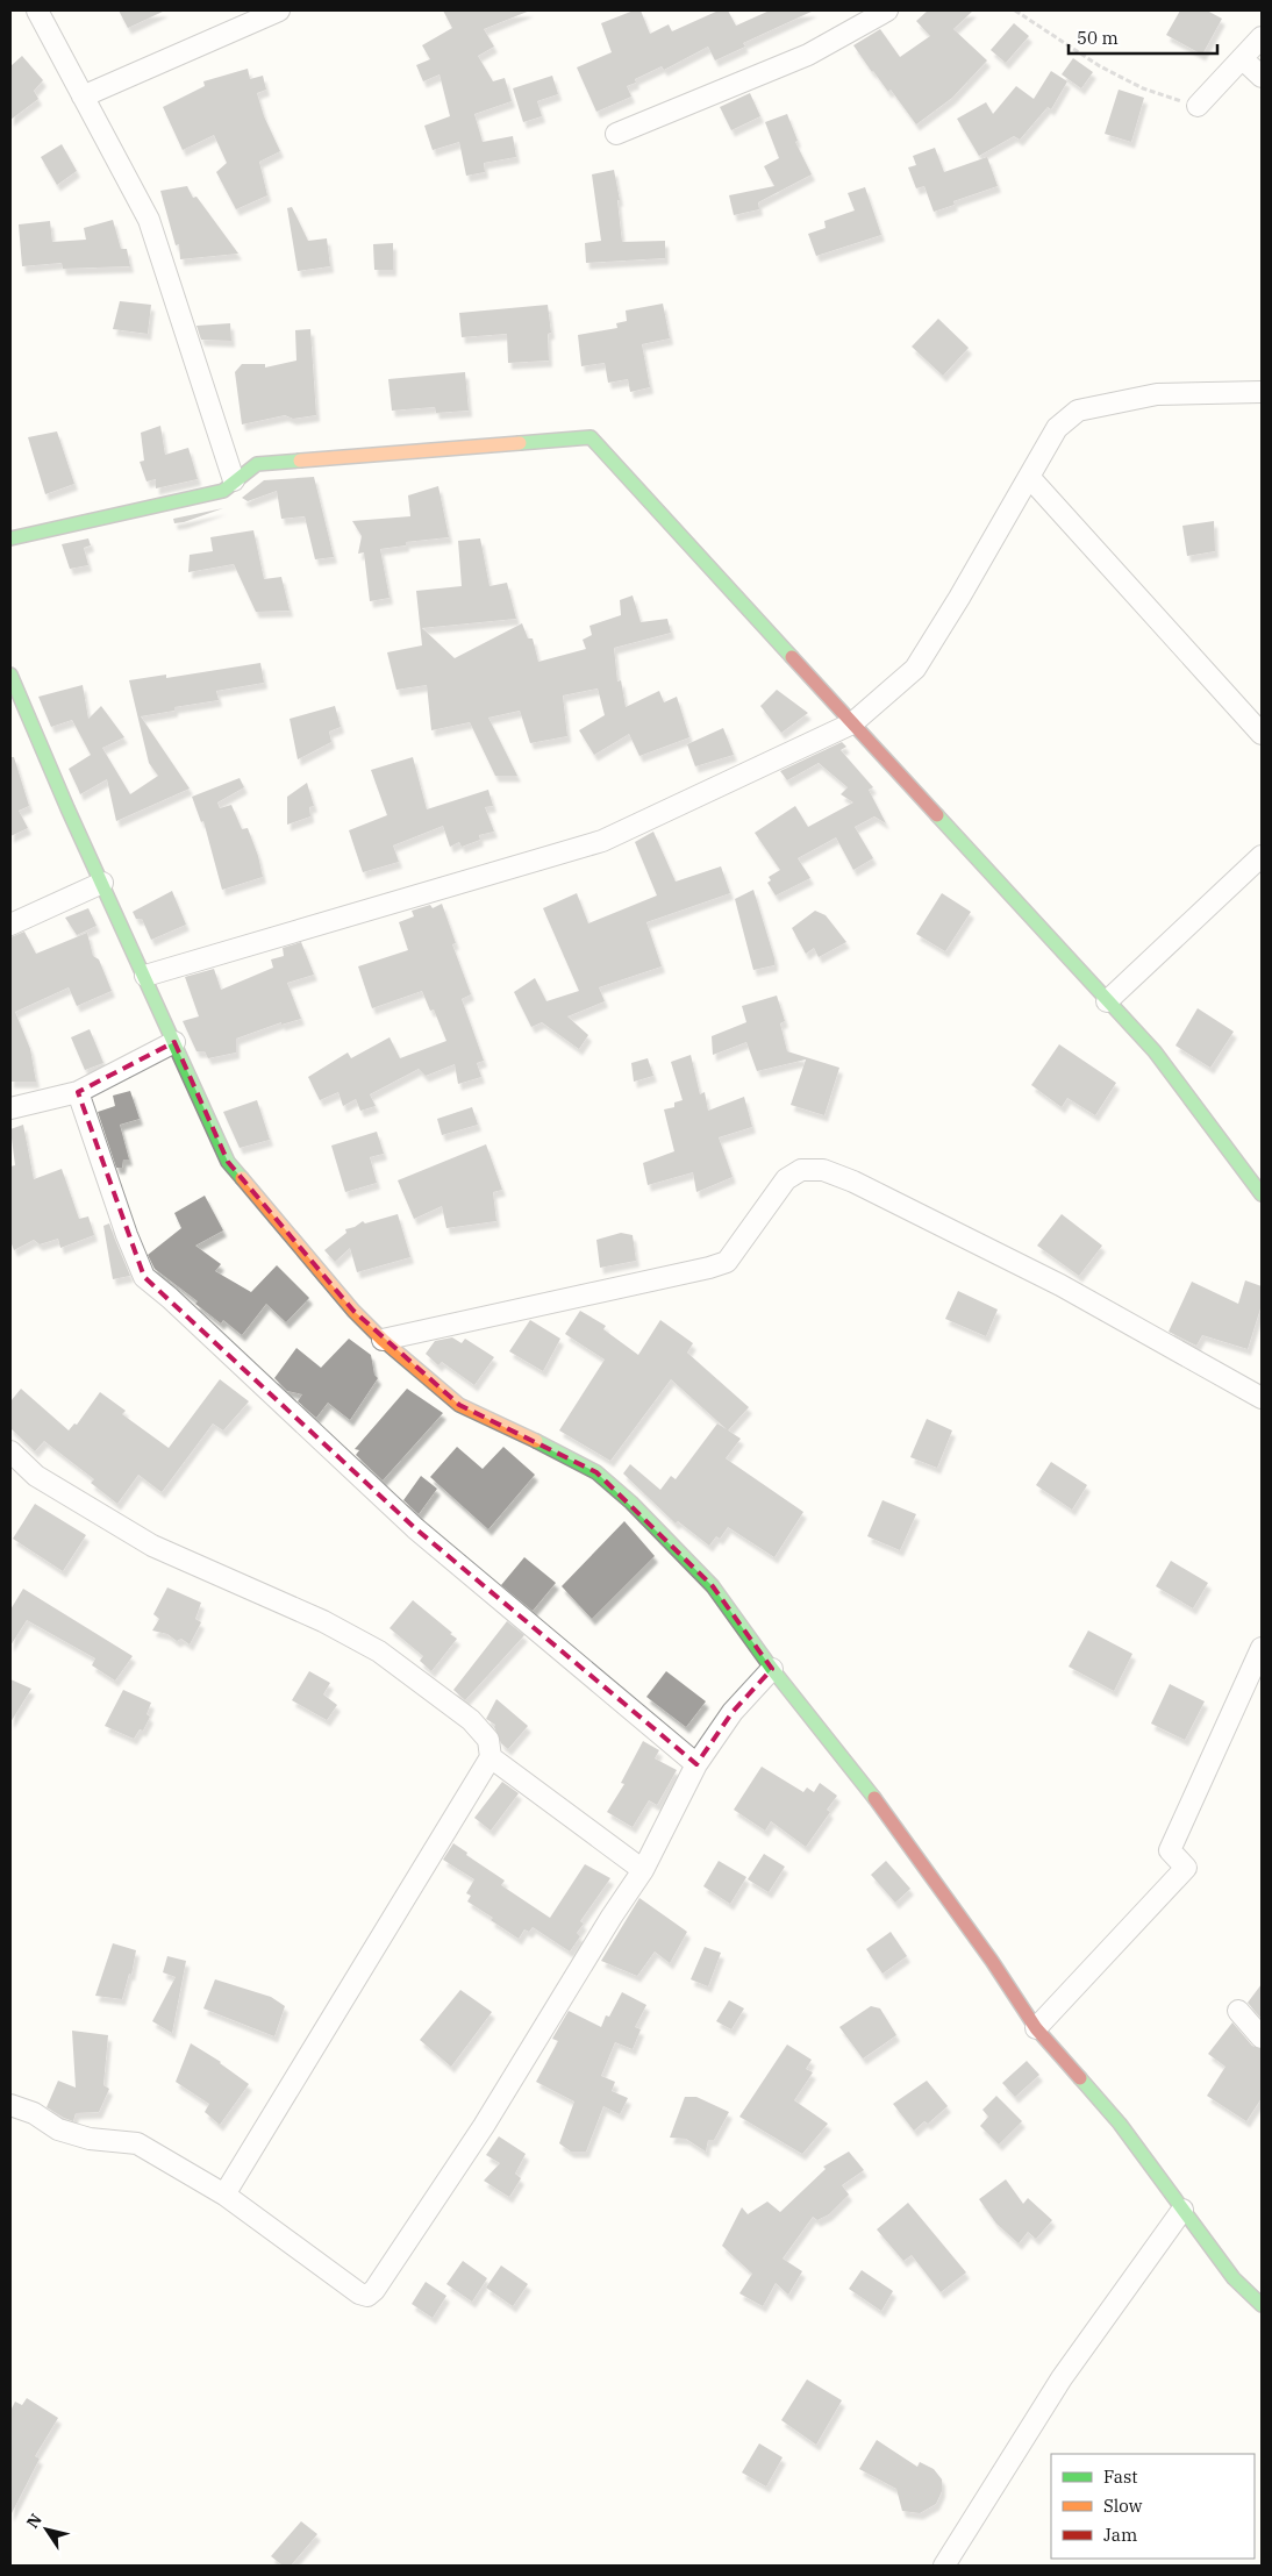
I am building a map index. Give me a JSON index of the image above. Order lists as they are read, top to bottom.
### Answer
{
  "legend": ["Fast", "Slow", "Jam"],
  "scale_bar": "50 m",
  "north": "top left"
}
